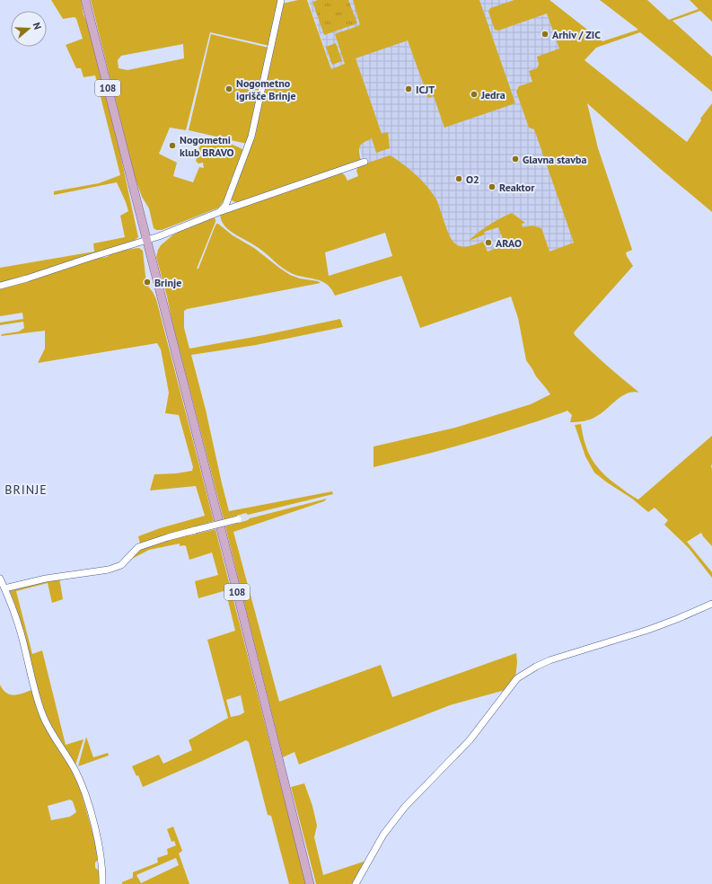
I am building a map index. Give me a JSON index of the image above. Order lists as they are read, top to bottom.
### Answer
{
  "streets": {
    "main road": ["108"]
  },
  "districts": ["BRINJE"],
  "places": [
    "Arhiv / ZIC",
    "Nogometno igrišče Brinje",
    "ICJT",
    "Jedra",
    "Nogometni klub BRAVO",
    "Glavna stavba",
    "O2",
    "Reaktor",
    "ARAO",
    "Brinje"
  ],
  "north": "right"
}
